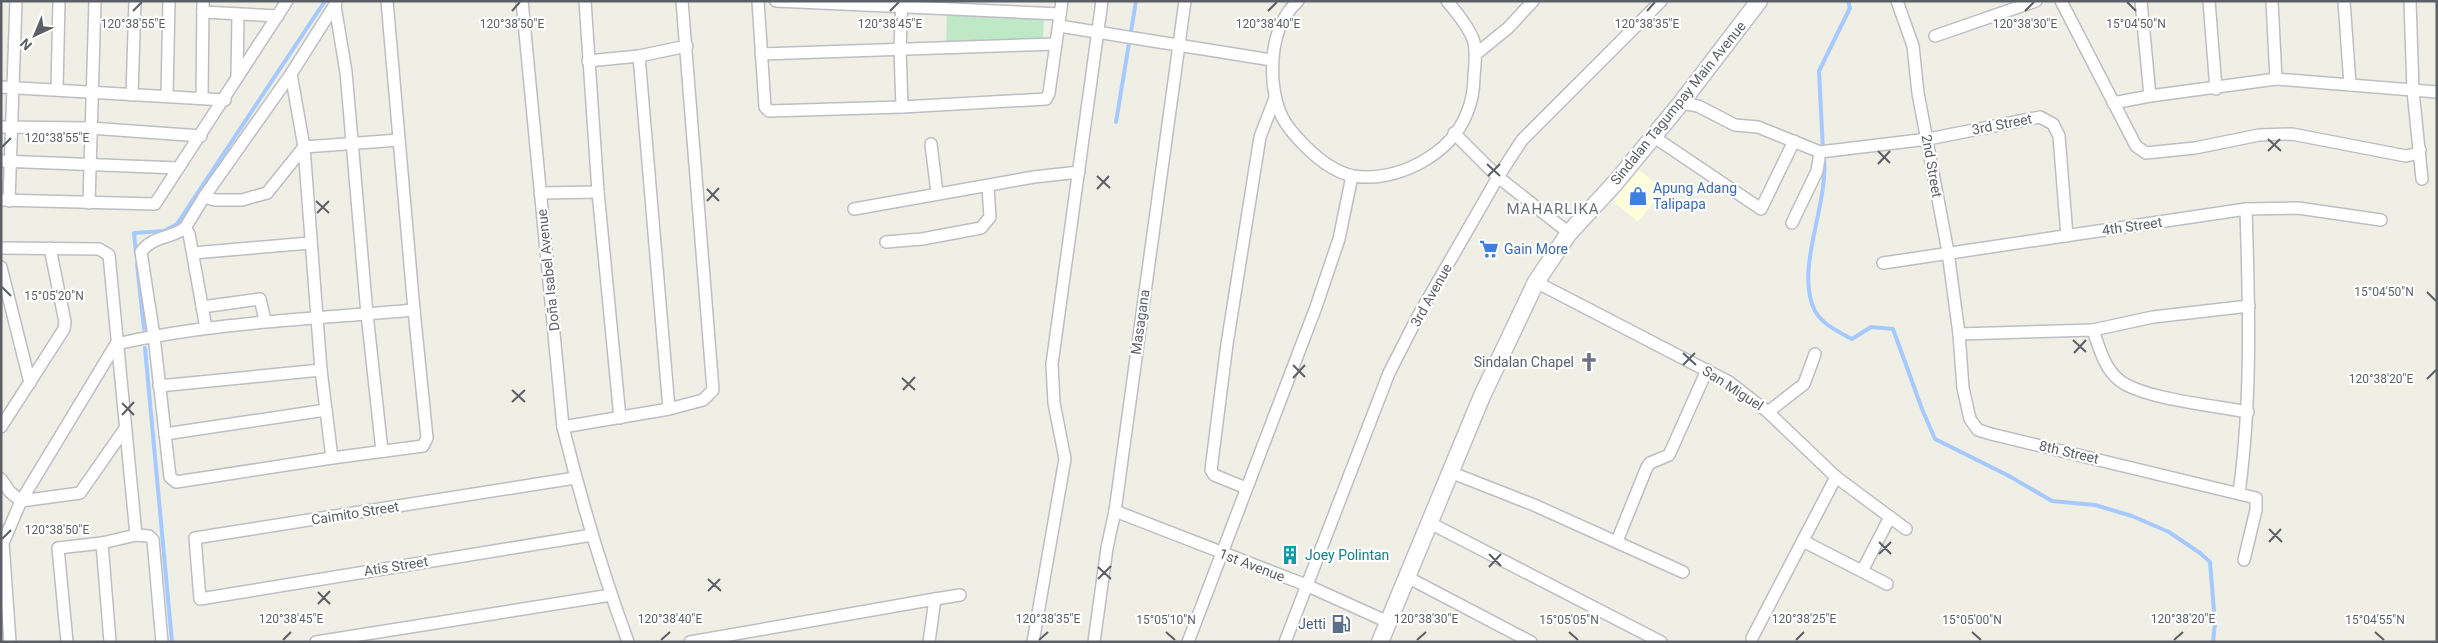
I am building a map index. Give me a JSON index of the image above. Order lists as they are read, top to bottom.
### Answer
{
  "streets": {
    "main road": ["Sindalan Tagumpay Main Avenue"],
    "street": [
      "3rd Street",
      "2nd Street",
      "4th Street",
      "Doña Isabel Avenue",
      "3rd Avenue",
      "Masagana",
      "San Miguel",
      "8th Street",
      "Caimito Street",
      "1st Avenue",
      "Atis Street"
    ]
  },
  "crossings": [
    ["Sindalan Tagumpay Main Avenue", "San Miguel"],
    ["Sindalan Tagumpay Main Avenue", "1st Avenue"],
    ["3rd Street", "2nd Street"],
    ["3rd Street", "4th Street"],
    ["2nd Street", "4th Street"],
    ["2nd Street", "8th Street"],
    ["Doña Isabel Avenue", "Caimito Street"],
    ["Doña Isabel Avenue", "Atis Street"],
    ["3rd Avenue", "1st Avenue"],
    ["Masagana", "1st Avenue"],
    ["Caimito Street", "Atis Street"]
  ],
  "districts": ["MAHARLIKA"],
  "places": {
    "shop": ["Apung Adang Talipapa"],
    "supermarket": ["Gain More"],
    "church": ["Sindalan Chapel"],
    "building": ["Joey Polintan"],
    "fuel station": ["Jetti"]
  },
  "north": "bottom left",
  "coordinates": [
    "15°04'50\"N",
    "120°38'55\"E",
    "120°38'45\"E",
    "120°38'40\"E",
    "120°38'35\"E",
    "120°38'30\"E",
    "120°38'50\"E",
    "15°05'20\"N",
    "120°38'20\"E",
    "120°38'25\"E",
    "15°05'10\"N",
    "15°05'05\"N",
    "15°05'00\"N",
    "15°04'55\"N"
  ]
}
